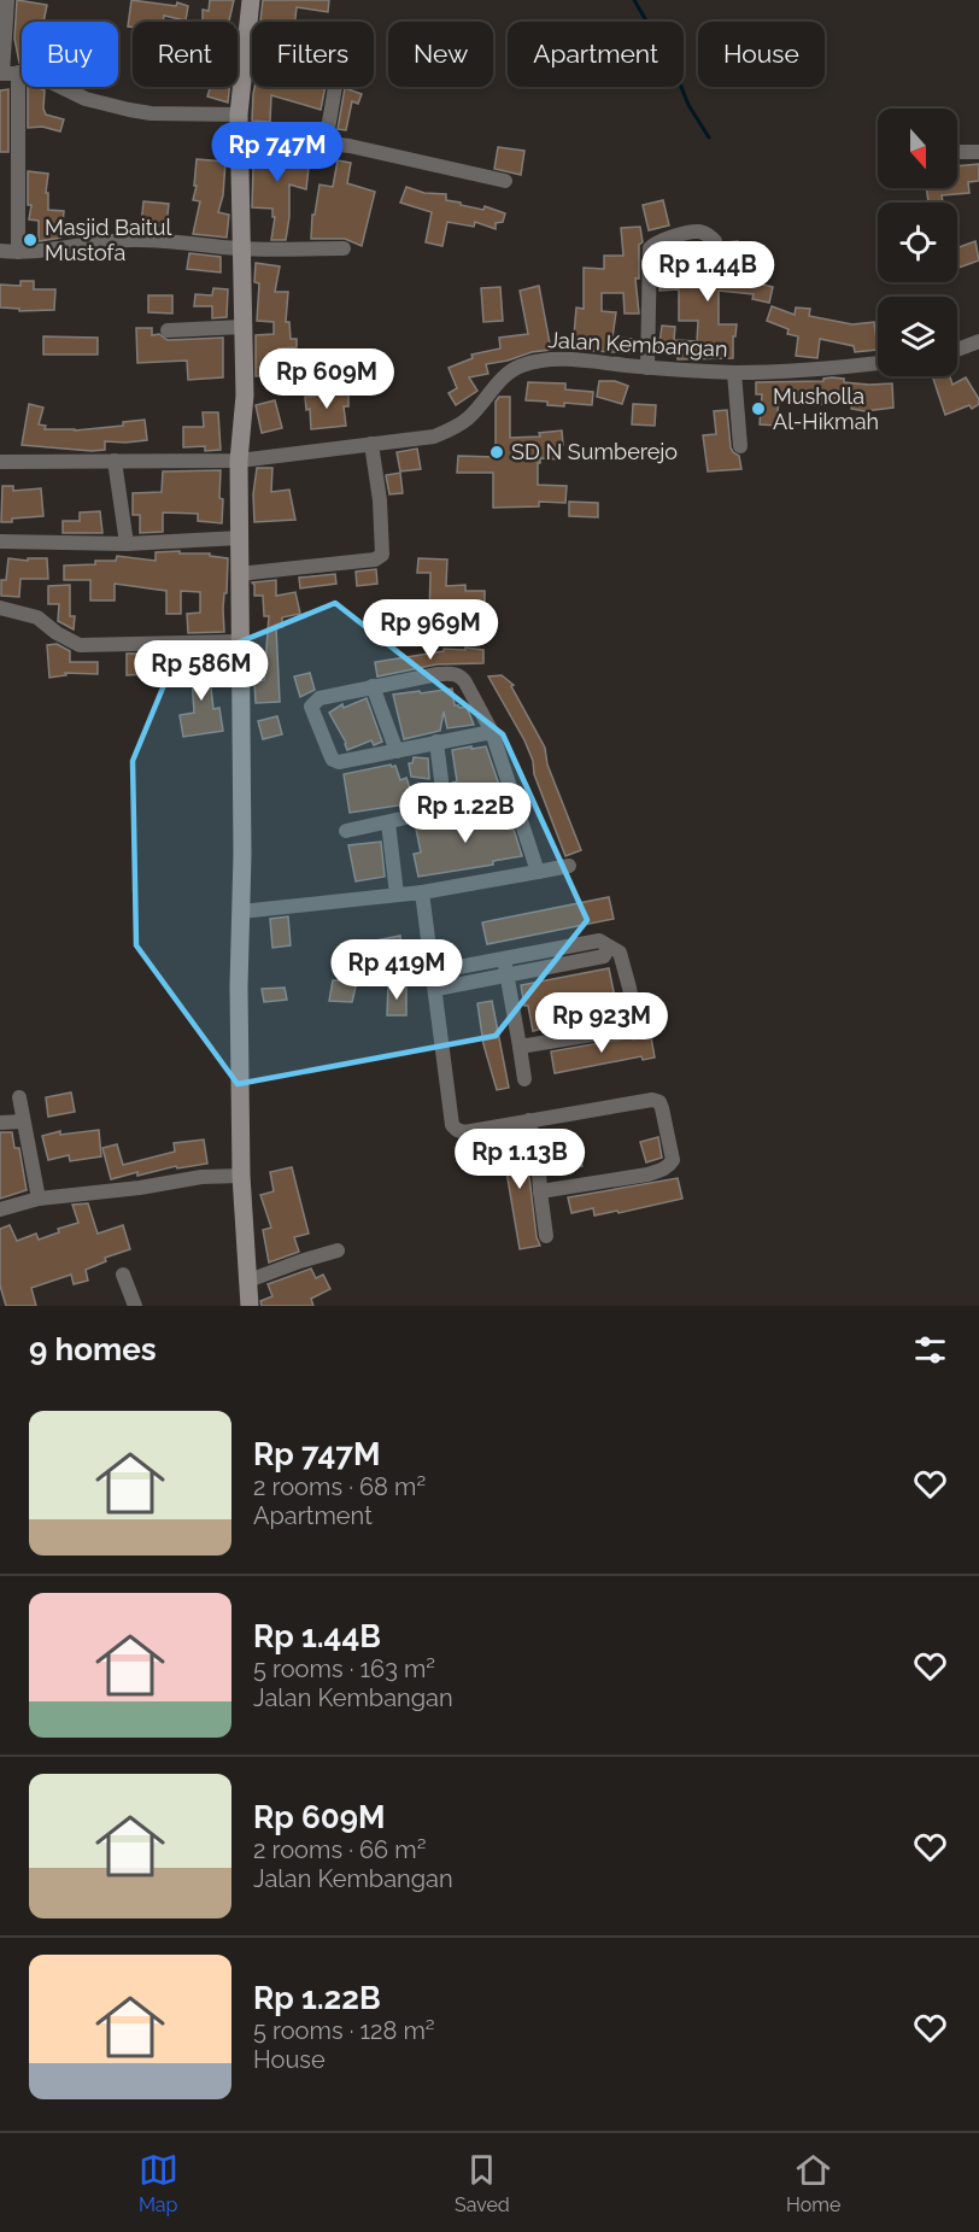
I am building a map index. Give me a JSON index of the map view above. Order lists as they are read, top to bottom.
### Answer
{
  "streets": {
    "street": ["Jalan Kembangan"]
  },
  "places": ["Masjid Baitul Mustofa", "Musholla Al-Hikmah", "SD N Sumberejo"],
  "north": "bottom",
  "page": {
    "chip": [
      "Buy",
      "Rent",
      "Filters",
      "New",
      "Apartment",
      "House"
    ],
    "price": [
      "Rp 747M",
      "Rp 1.44B",
      "Rp 609M",
      "Rp 969M",
      "Rp 586M",
      "Rp 1.22B",
      "Rp 419M",
      "Rp 923M",
      "Rp 1.13B"
    ],
    "heading": "9 homes",
    "list": [
      {
        "name": "Rp 747M",
        "note": "2 rooms · 68 m² · Apartment"
      },
      {
        "name": "Rp 1.44B",
        "note": "5 rooms · 163 m² · Jalan Kembangan"
      },
      {
        "name": "Rp 609M",
        "note": "2 rooms · 66 m² · Jalan Kembangan"
      },
      {
        "name": "Rp 1.22B",
        "note": "5 rooms · 128 m² · House"
      }
    ],
    "tabs": ["Map", "Saved", "Home"]
  }
}
